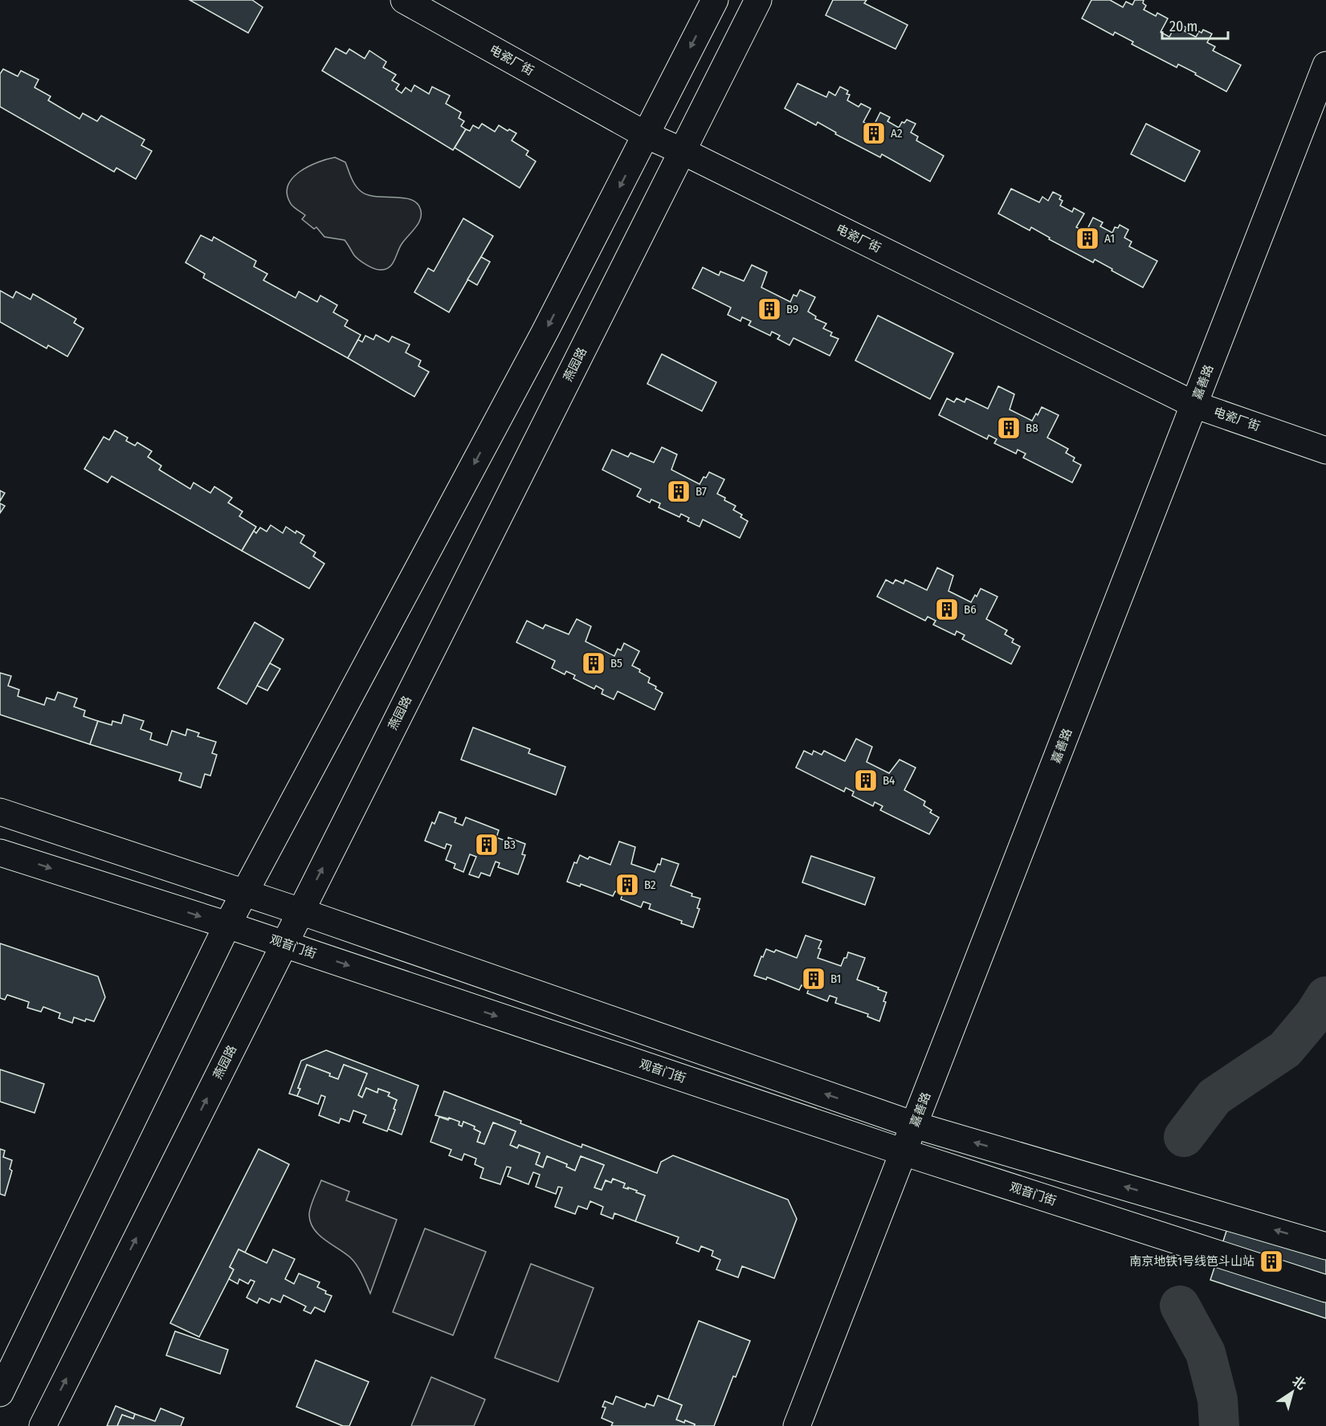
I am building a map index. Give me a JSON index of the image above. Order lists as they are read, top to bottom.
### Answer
{
  "streets": {
    "street": [
      "电瓷厂街",
      "燕园路",
      "嘉善路",
      "观音门街"
    ]
  },
  "crossings": [
    ["电瓷厂街", "燕园路"],
    ["电瓷厂街", "嘉善路"],
    ["燕园路", "观音门街"],
    ["嘉善路", "观音门街"]
  ],
  "places": {
    "building": [
      "A2",
      "A1",
      "B9",
      "B8",
      "B7",
      "B6",
      "B5",
      "B4",
      "B3",
      "B2",
      "B1",
      "南京地铁1号线笆斗山站"
    ]
  },
  "scale_bar": "20 m",
  "north": "top right"
}
